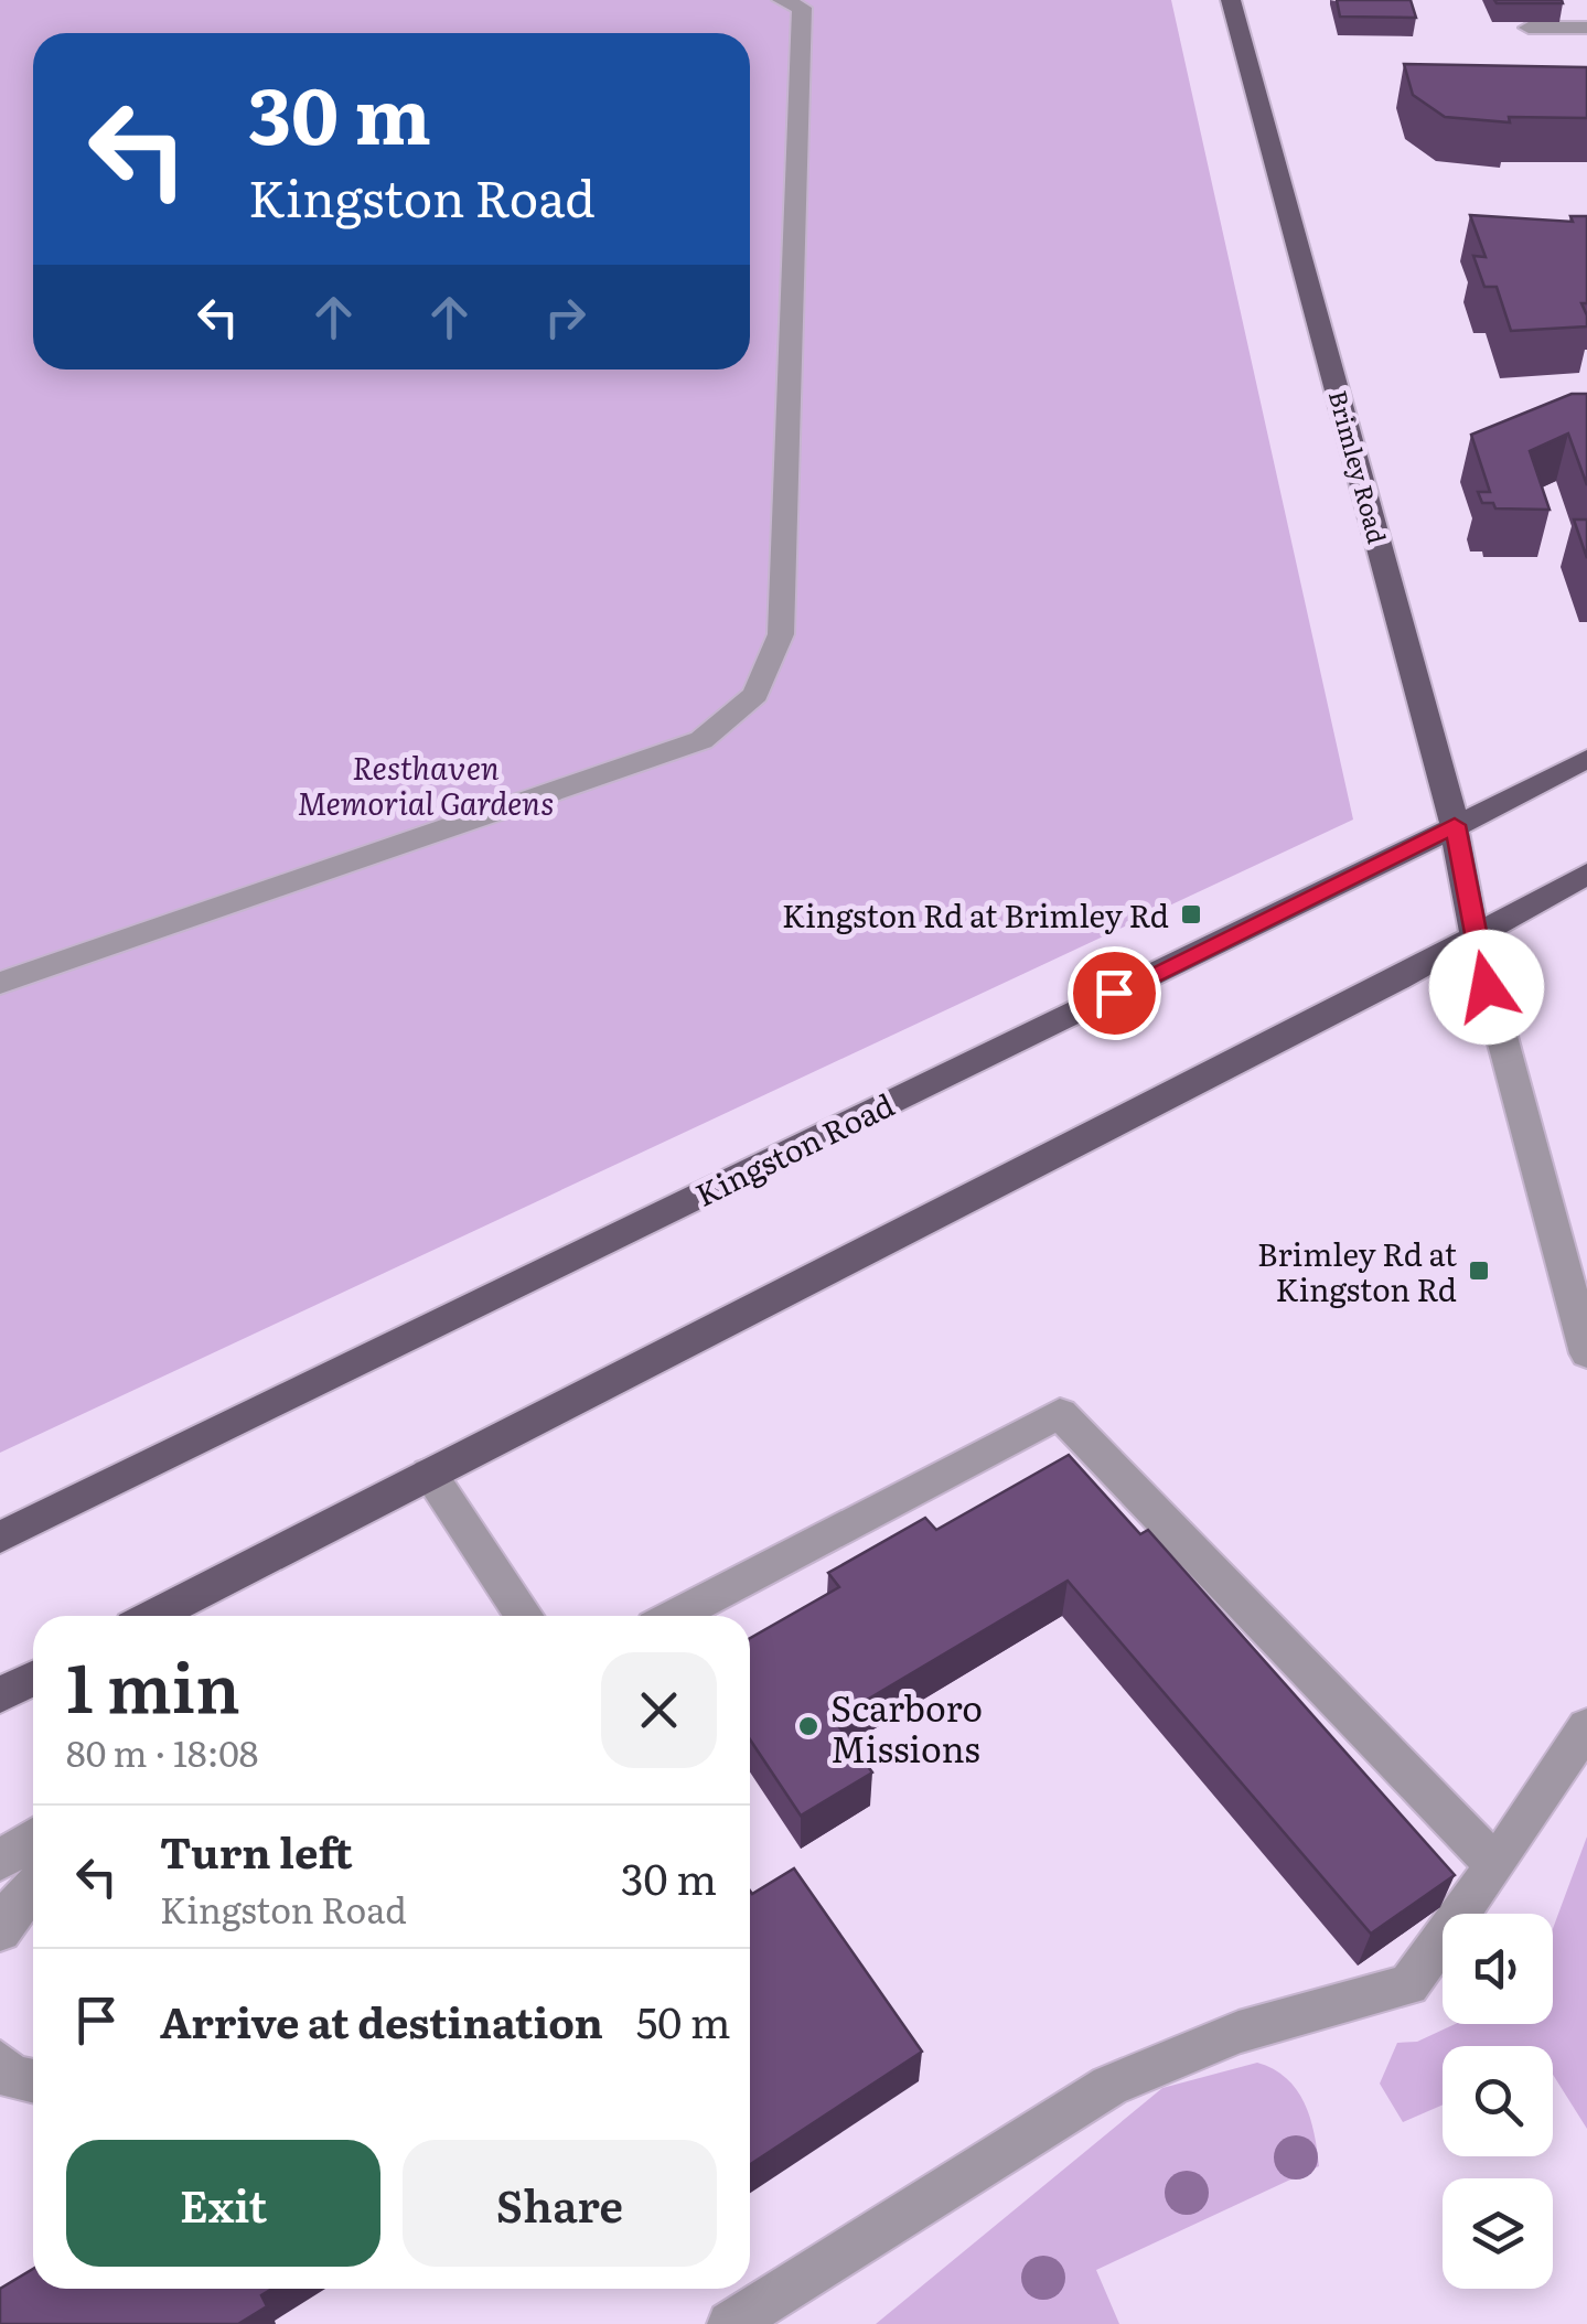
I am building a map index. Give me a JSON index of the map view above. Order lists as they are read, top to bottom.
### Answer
{
  "streets": {
    "main road": ["Brimley Road", "Kingston Road"]
  },
  "crossings": [
    ["Brimley Road", "Kingston Road"]
  ],
  "parks": ["Resthaven Memorial Gardens"],
  "places": {
    "transit": ["Kingston Rd at Brimley Rd", "Brimley Rd at Kingston Rd"],
    "other": ["Scarboro Missions"]
  },
  "page": {
    "turn": ["30 m", "Kingston Road"],
    "heading": ["1 min", "80 m · 18:08"],
    "list": [
      {
        "name": "Turn left",
        "note": "Kingston Road",
        "value": "30 m"
      },
      {
        "name": "Arrive at destination",
        "value": "50 m"
      }
    ],
    "buttons": ["Exit", "Share"]
  }
}
